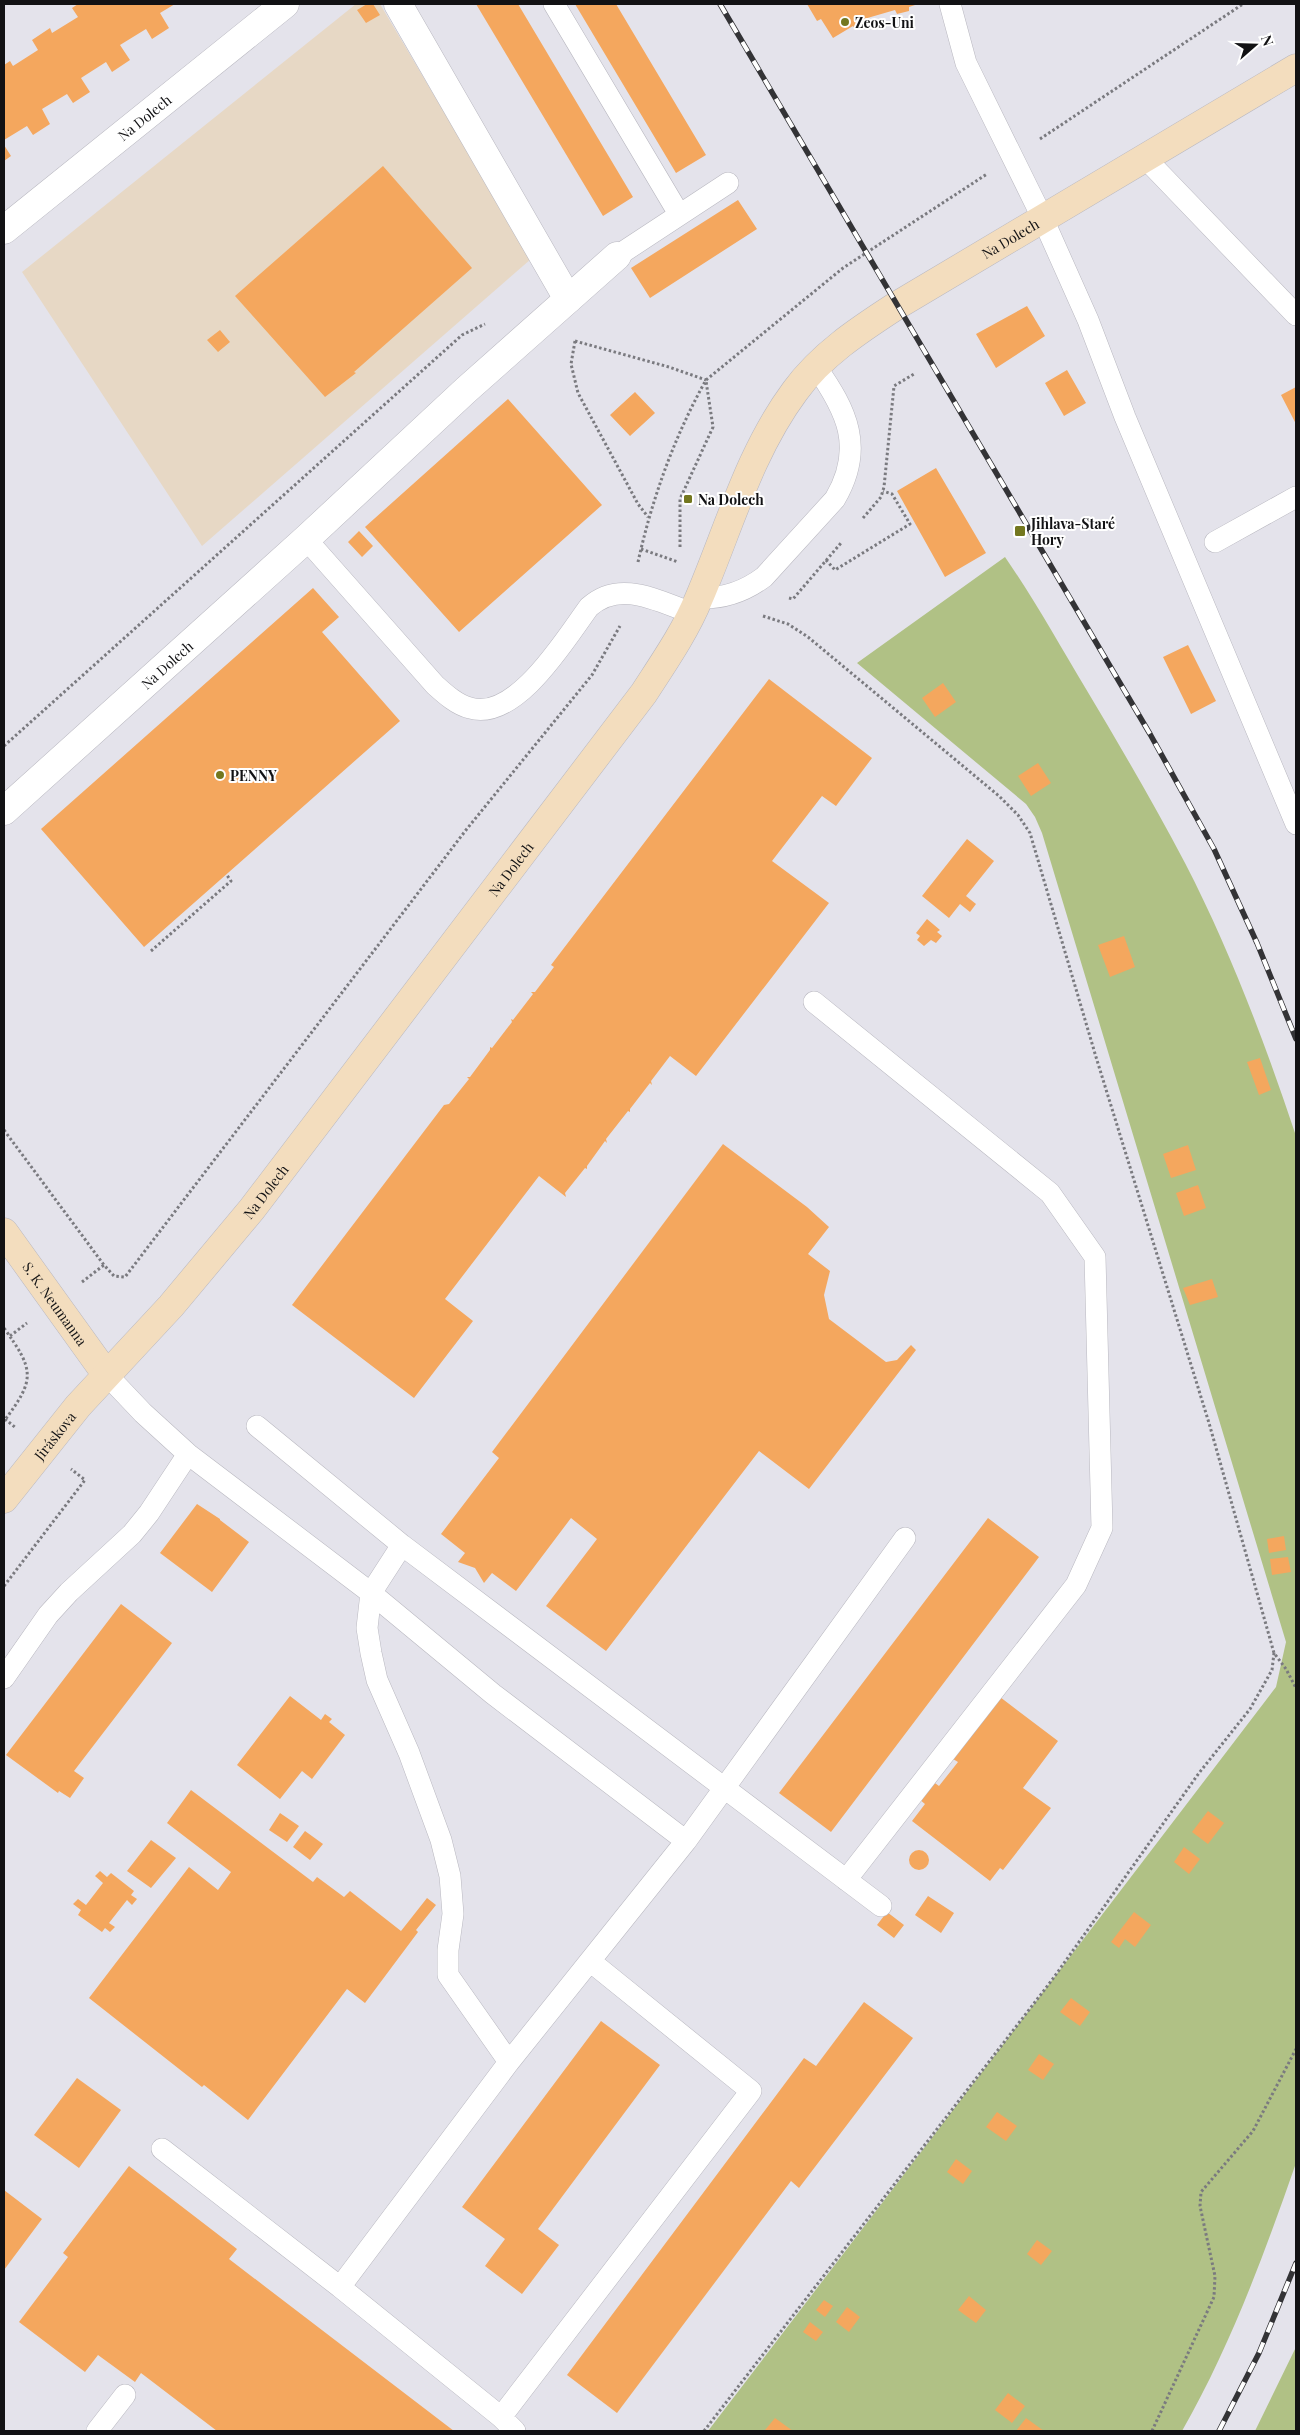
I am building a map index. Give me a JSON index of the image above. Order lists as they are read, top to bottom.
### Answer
{
  "streets": {
    "main road": ["Na Dolech", "S. K. Neumanna", "Jiráskova"]
  },
  "crossings": [
    ["Na Dolech", "S. K. Neumanna"],
    ["Na Dolech", "Jiráskova"],
    ["S. K. Neumanna", "Jiráskova"]
  ],
  "places": {
    "other": ["Zeos-Uni", "PENNY"],
    "transit": ["Na Dolech", "Jihlava-Staré Hory"]
  },
  "north": "right"
}
